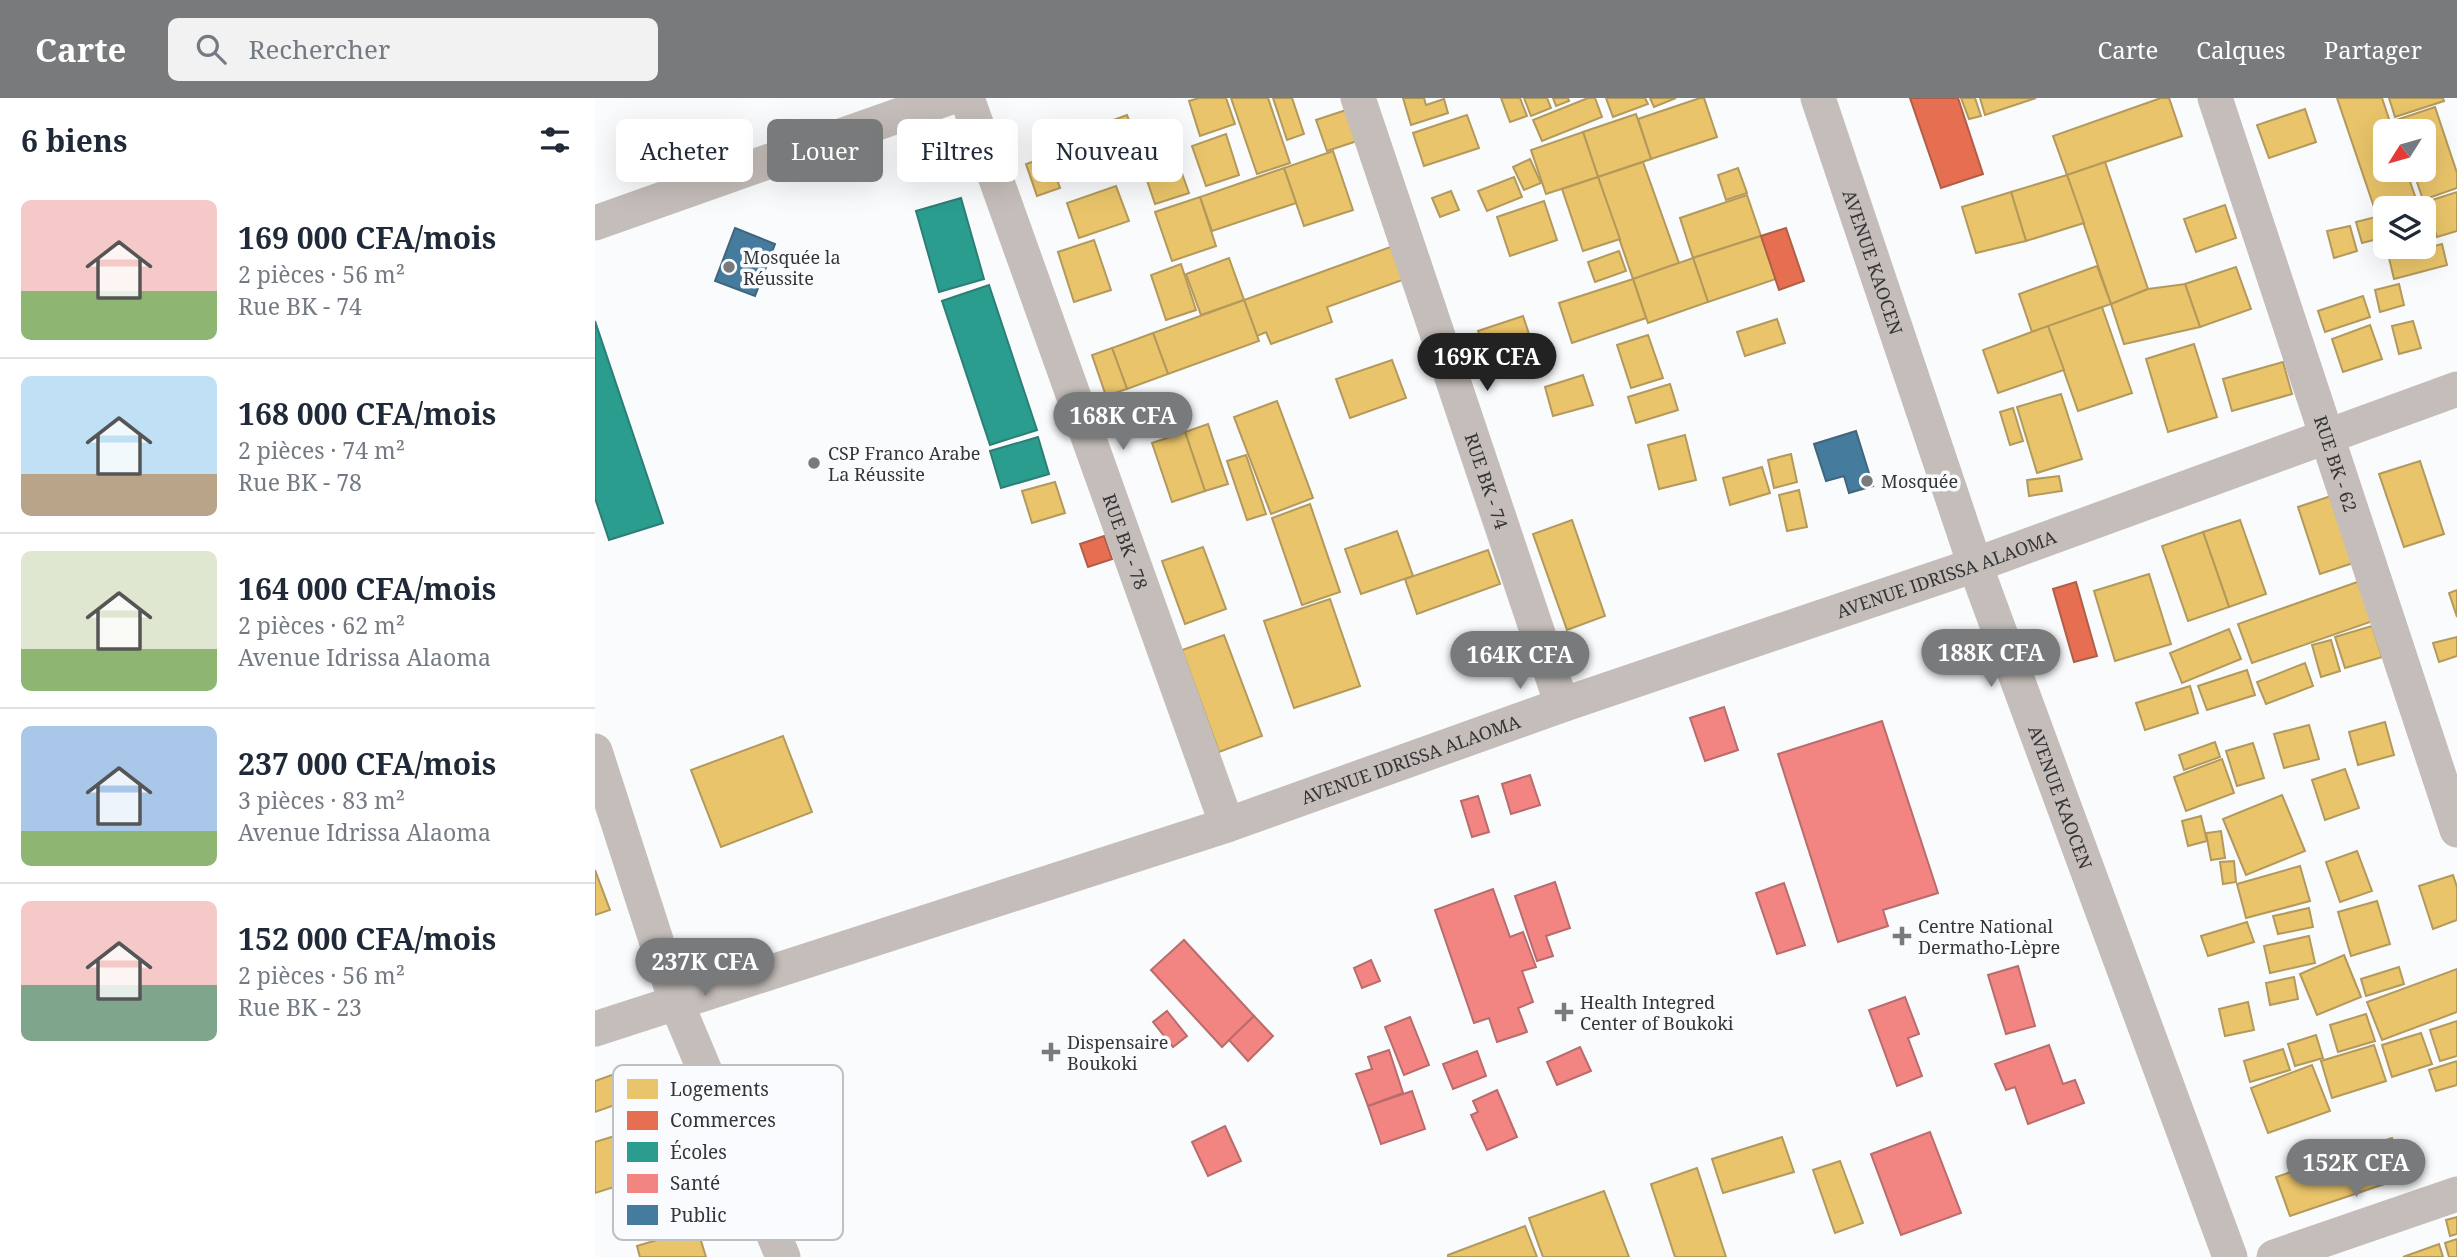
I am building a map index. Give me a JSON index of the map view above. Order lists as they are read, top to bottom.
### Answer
{
  "streets": {
    "street": [
      "AVENUE KAOCEN",
      "RUE BK - 62",
      "RUE BK - 74",
      "RUE BK - 78",
      "AVENUE IDRISSA ALAOMA"
    ]
  },
  "crossings": [
    ["AVENUE KAOCEN", "AVENUE IDRISSA ALAOMA"],
    ["RUE BK - 62", "AVENUE IDRISSA ALAOMA"],
    ["RUE BK - 74", "AVENUE IDRISSA ALAOMA"],
    ["RUE BK - 78", "AVENUE IDRISSA ALAOMA"]
  ],
  "places": {
    "other": ["Mosquée la Réussite", "CSP Franco Arabe La Réussite", "Mosquée"],
    "health": ["Centre National Dermatho-Lèpre", "Health Integred Center of Boukoki", "Dispensaire Boukoki"]
  },
  "legend": [
    "Logements",
    "Commerces",
    "Écoles",
    "Santé",
    "Public"
  ],
  "north": "bottom left",
  "page": {
    "header": "Carte",
    "search": "Rechercher",
    "nav": ["Carte", "Calques", "Partager"],
    "heading": "6 biens",
    "chip": [
      "Acheter",
      "Louer",
      "Filtres",
      "Nouveau"
    ],
    "list": [
      {
        "name": "169 000 CFA/mois",
        "note": "2 pièces · 56 m² · Rue BK - 74"
      },
      {
        "name": "168 000 CFA/mois",
        "note": "2 pièces · 74 m² · Rue BK - 78"
      },
      {
        "name": "164 000 CFA/mois",
        "note": "2 pièces · 62 m² · Avenue Idrissa Alaoma"
      },
      {
        "name": "237 000 CFA/mois",
        "note": "3 pièces · 83 m² · Avenue Idrissa Alaoma"
      },
      {
        "name": "152 000 CFA/mois",
        "note": "2 pièces · 56 m² · Rue BK - 23"
      }
    ],
    "price": [
      "169K CFA",
      "168K CFA",
      "188K CFA",
      "164K CFA",
      "237K CFA",
      "152K CFA"
    ]
  }
}
